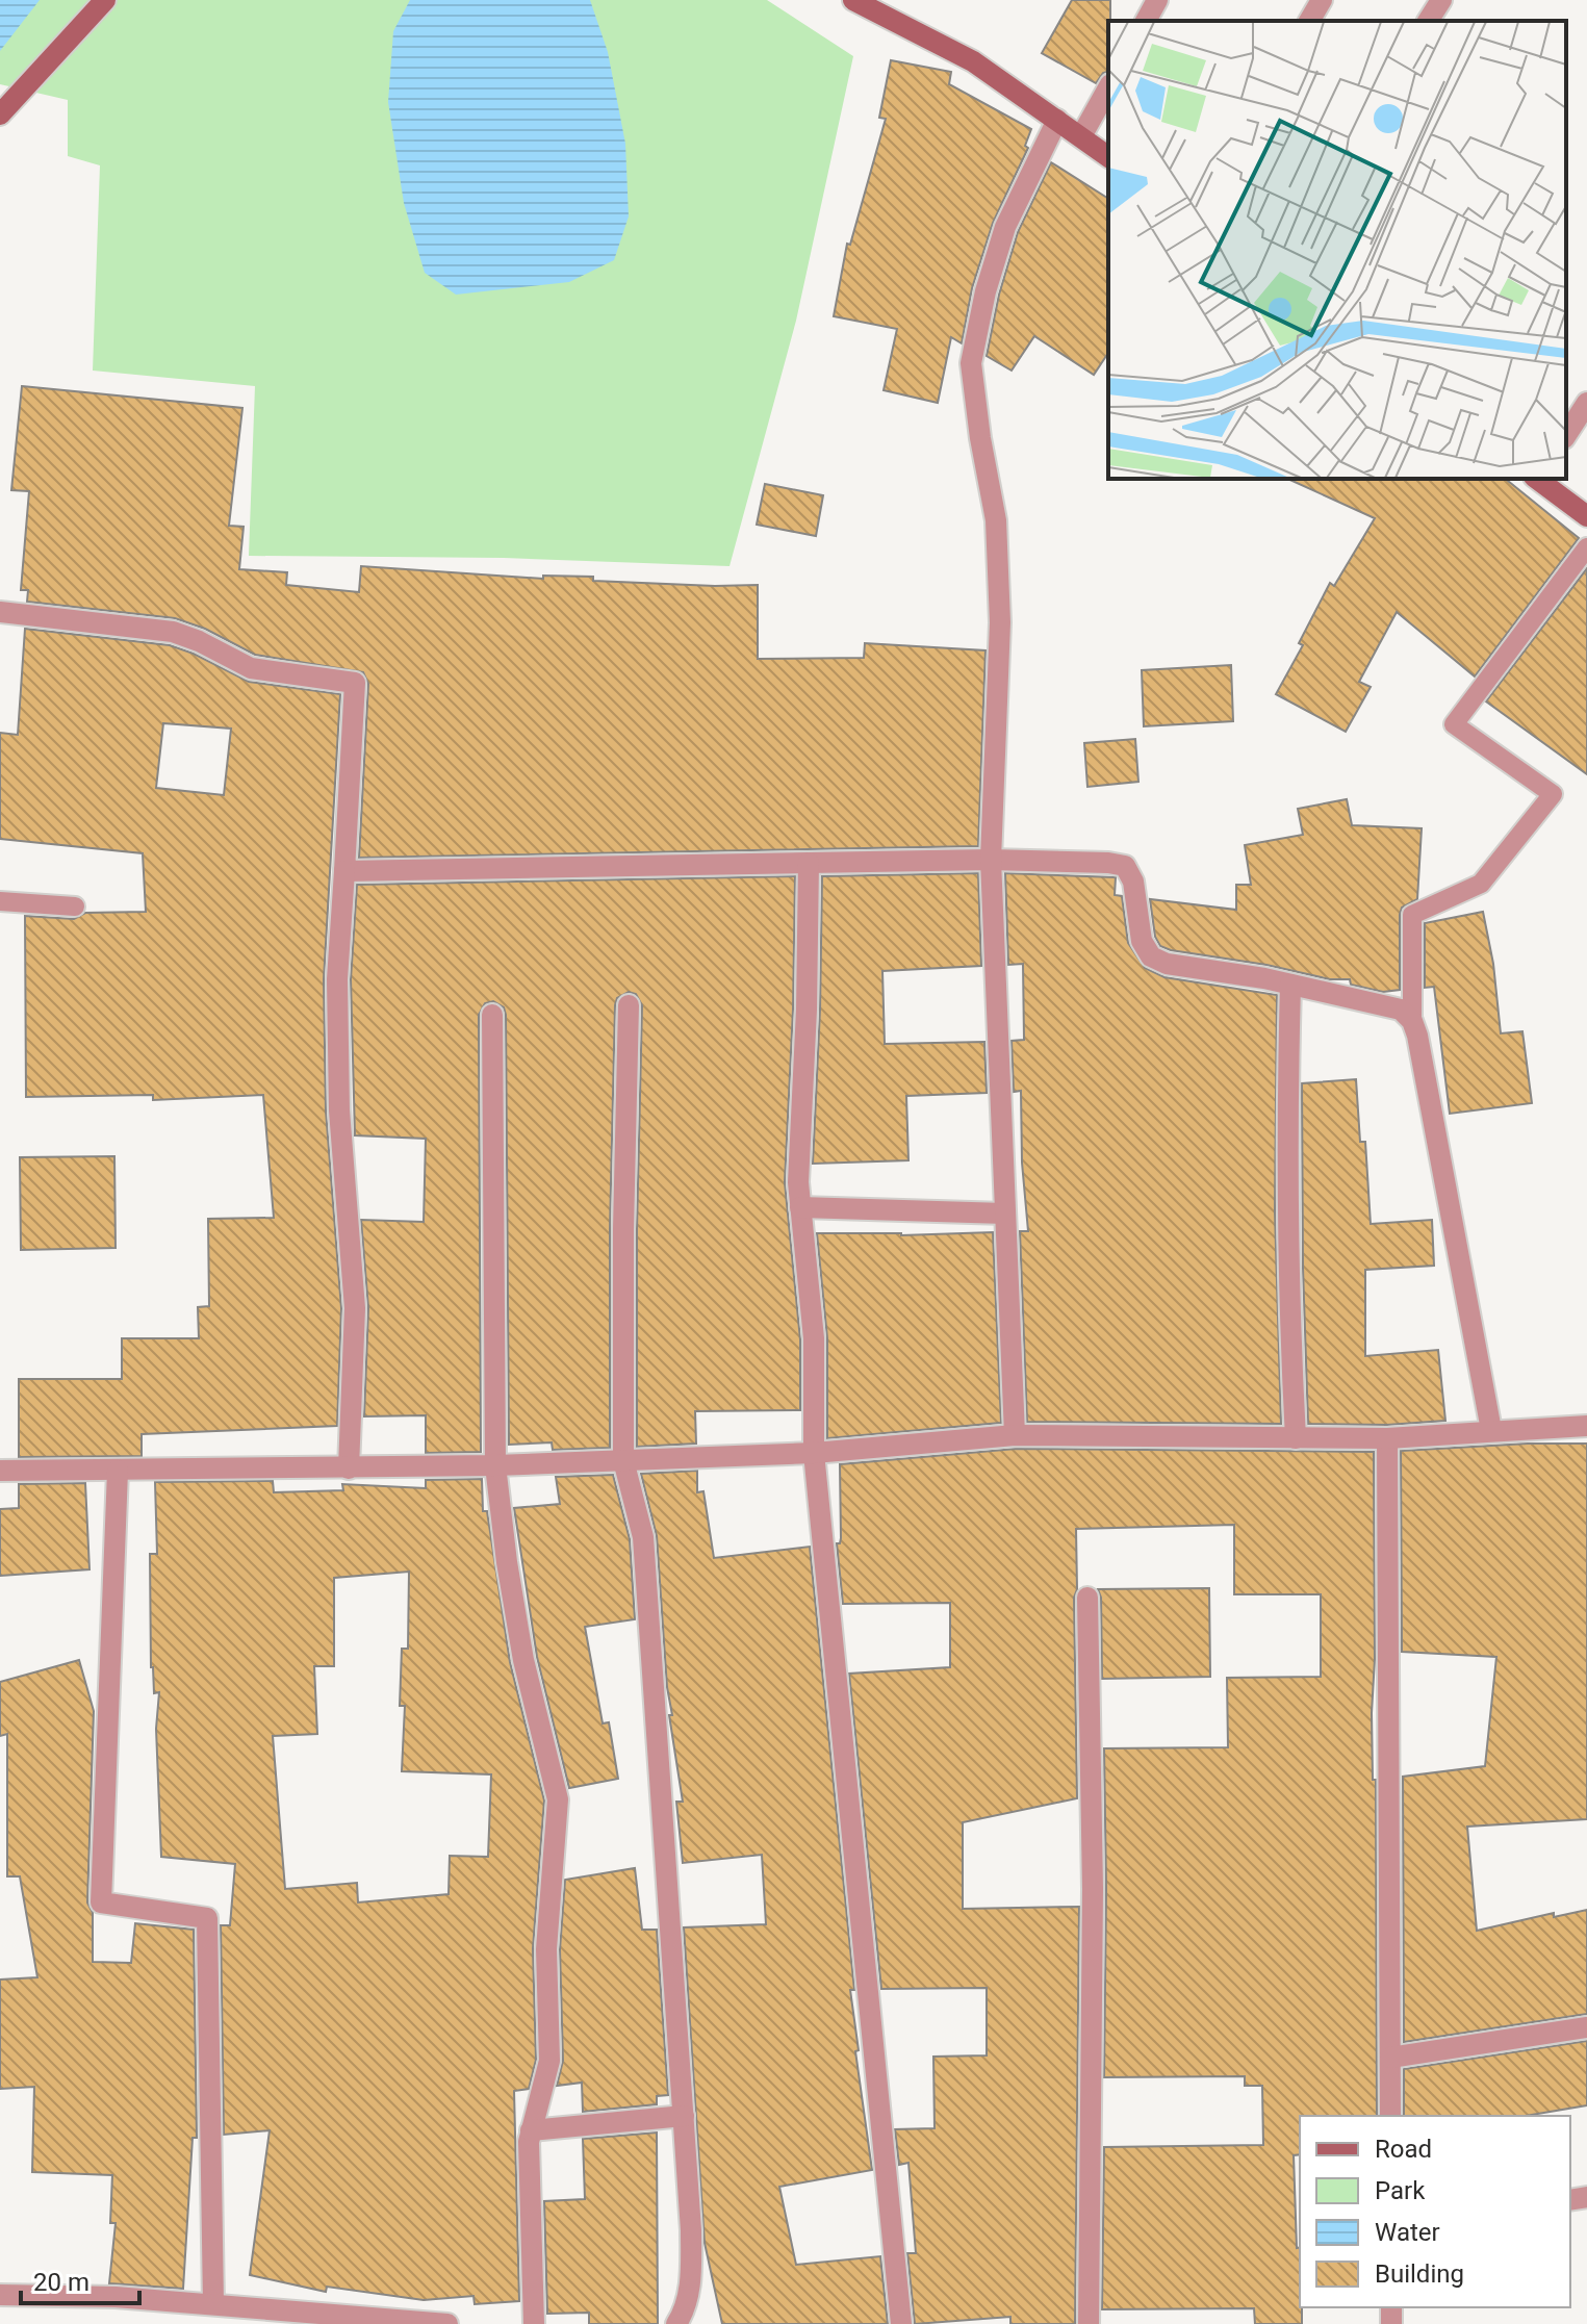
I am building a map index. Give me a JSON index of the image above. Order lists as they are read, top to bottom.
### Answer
{
  "legend": [
    "Road",
    "Park",
    "Water",
    "Building"
  ],
  "scale_bar": "20 m"
}
